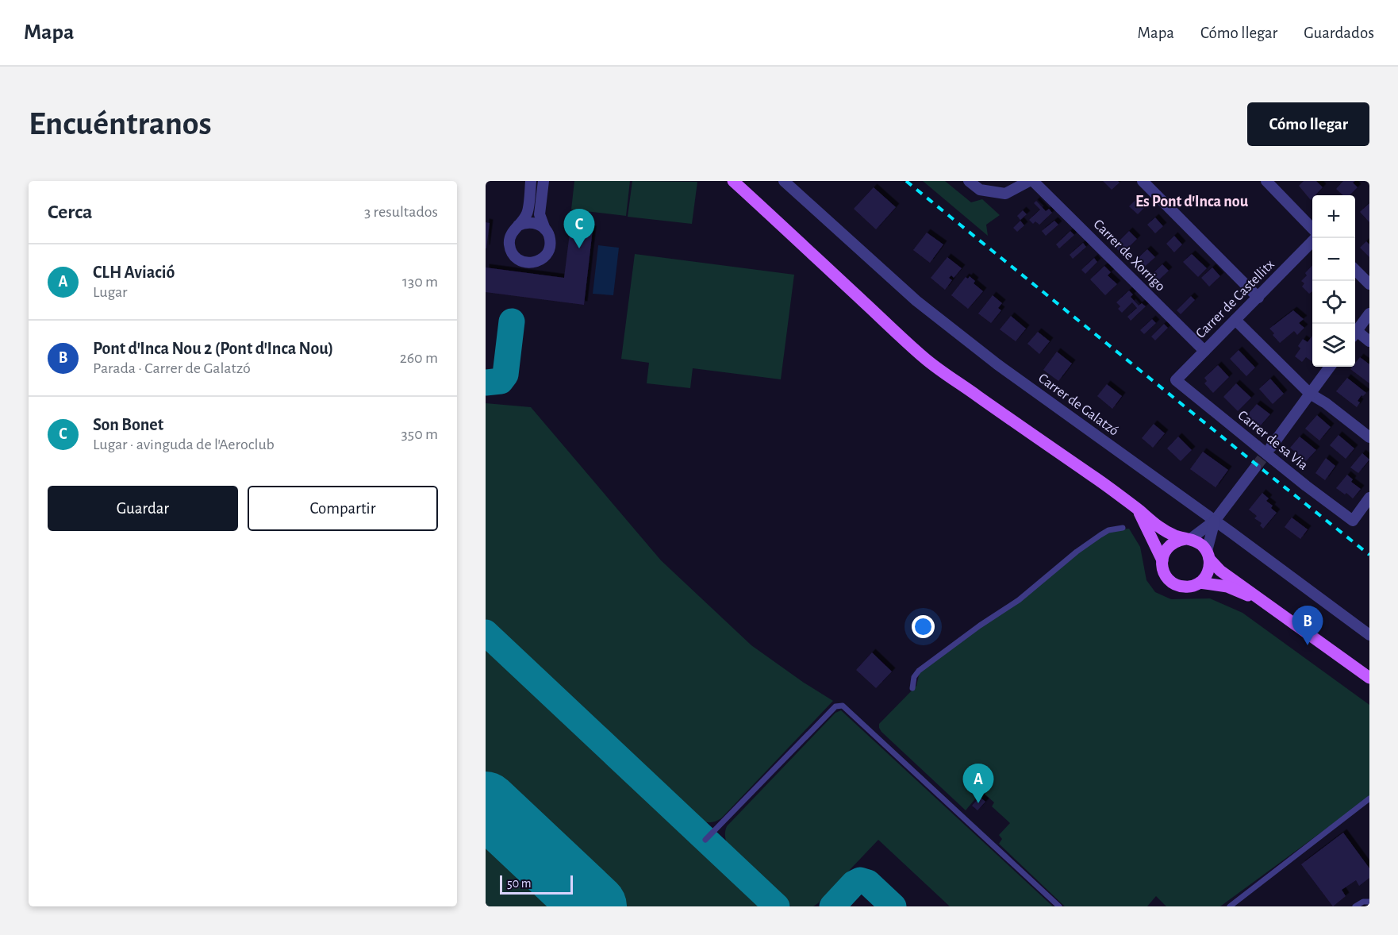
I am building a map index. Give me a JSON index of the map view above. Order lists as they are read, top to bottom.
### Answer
{
  "streets": {
    "street": [
      "Carrer de Xorrigo",
      "Carrer de Castellitx",
      "Carrer de Galatzó",
      "Carrer de sa Via"
    ]
  },
  "crossings": [
    ["Carrer de Xorrigo", "Carrer de Castellitx"],
    ["Carrer de Castellitx", "Carrer de sa Via"]
  ],
  "districts": ["Es Pont d'Inca nou"],
  "scale_bar": "50 m",
  "page": {
    "header": "Mapa",
    "nav": ["Mapa", "Cómo llegar", "Guardados"],
    "buttons": [
      "Cómo llegar",
      ["Guardar", "Compartir"]
    ],
    "title": "Encuéntranos",
    "heading": ["Cerca", "3 resultados"],
    "map_buttons": ["+", "−"],
    "pins": ["C", "B", "A"],
    "list": [
      {
        "mark": "A",
        "name": "CLH Aviació",
        "note": "Lugar",
        "value": "130 m"
      },
      {
        "mark": "B",
        "name": "Pont d'Inca Nou 2 (Pont d'Inca Nou)",
        "note": "Parada · Carrer de Galatzó",
        "value": "260 m"
      },
      {
        "mark": "C",
        "name": "Son Bonet",
        "note": "Lugar · avinguda de l'Aeroclub",
        "value": "350 m"
      }
    ],
    "scale": "50 m"
  }
}
